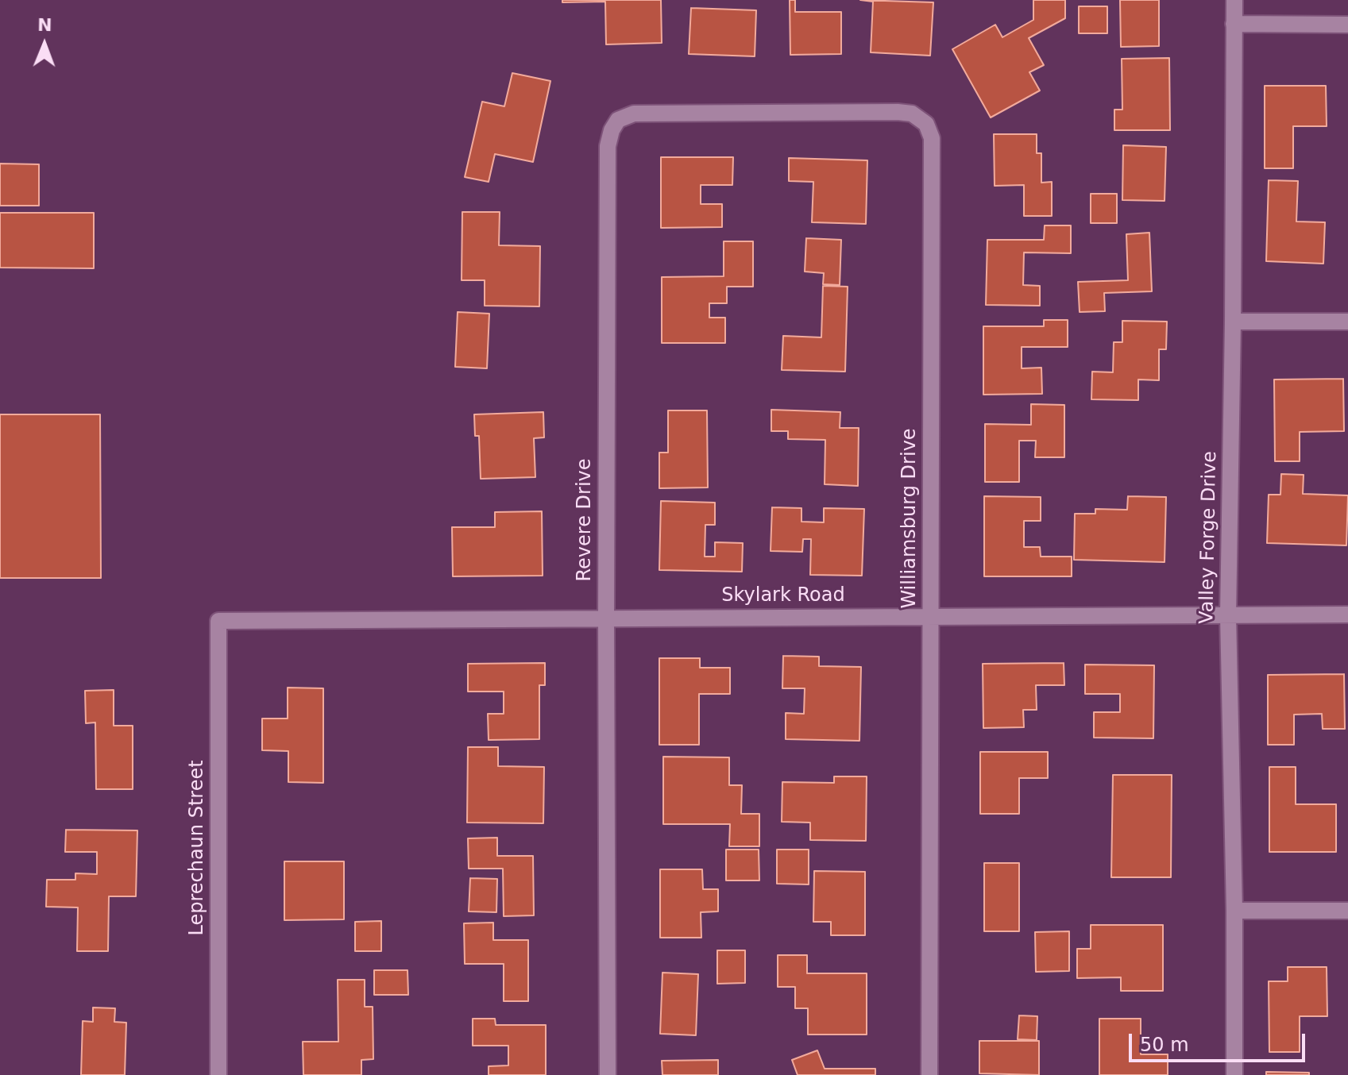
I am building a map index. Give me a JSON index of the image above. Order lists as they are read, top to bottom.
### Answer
{
  "streets": {
    "street": [
      "Williamsburg Drive",
      "Revere Drive",
      "Valley Forge Drive",
      "Skylark Road",
      "Leprechaun Street"
    ]
  },
  "crossings": [
    ["Williamsburg Drive", "Revere Drive"],
    ["Williamsburg Drive", "Skylark Road"],
    ["Revere Drive", "Skylark Road"],
    ["Valley Forge Drive", "Skylark Road"],
    ["Skylark Road", "Leprechaun Street"]
  ],
  "scale_bar": "50 m",
  "north": "top"
}
